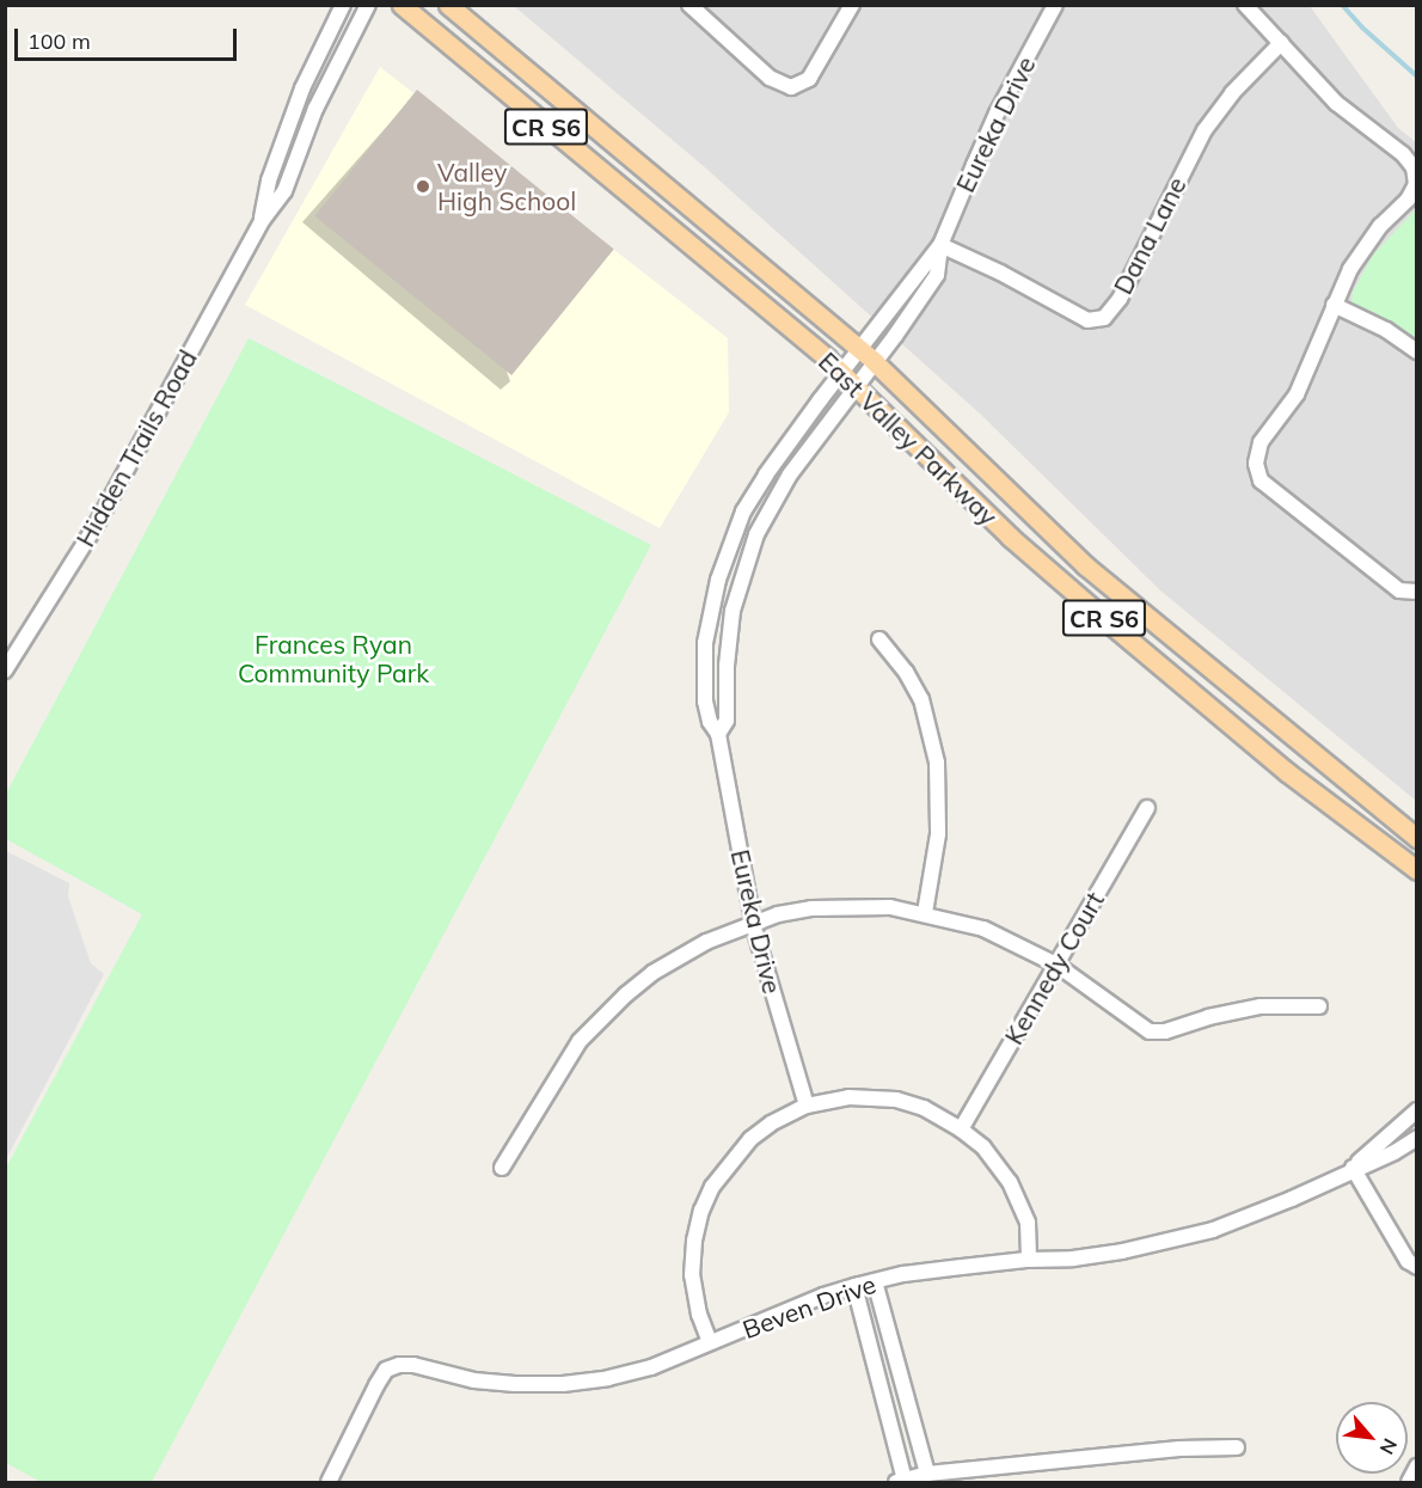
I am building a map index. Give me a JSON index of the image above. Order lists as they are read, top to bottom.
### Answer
{
  "streets": {
    "main road": ["CR S6", "East Valley Parkway"],
    "street": [
      "Eureka Drive",
      "Dana Lane",
      "Hidden Trails Road",
      "Kennedy Court",
      "Beven Drive"
    ]
  },
  "crossings": [
    ["Eureka Drive", "Dana Lane"],
    ["Eureka Drive", "East Valley Parkway"]
  ],
  "parks": ["Frances Ryan Community Park"],
  "places": ["Valley High School"],
  "scale_bar": "100 m",
  "north": "bottom right"
}
